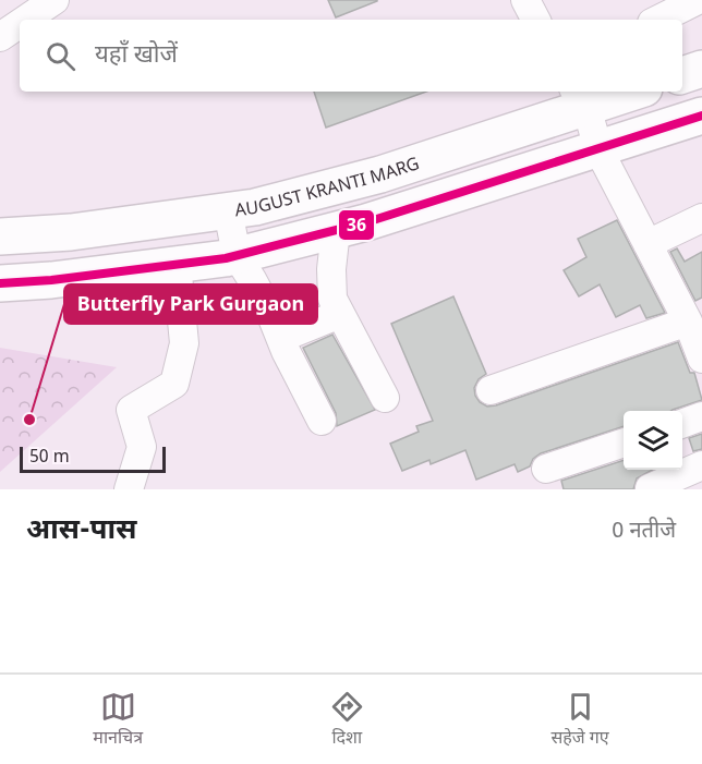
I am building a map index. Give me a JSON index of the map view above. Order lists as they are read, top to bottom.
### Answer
{
  "streets": {
    "main road": ["AUGUST KRANTI MARG"]
  },
  "places": ["Butterfly Park Gurgaon"],
  "lines": ["transit line 36"],
  "scale_bar": "50 m",
  "page": {
    "search": "यहाँ खोजें",
    "scale": "50 m",
    "heading": ["आस-पास", "0 नतीजे"],
    "nav": ["मानचित्र", "दिशा", "सहेजे गए"]
  }
}
